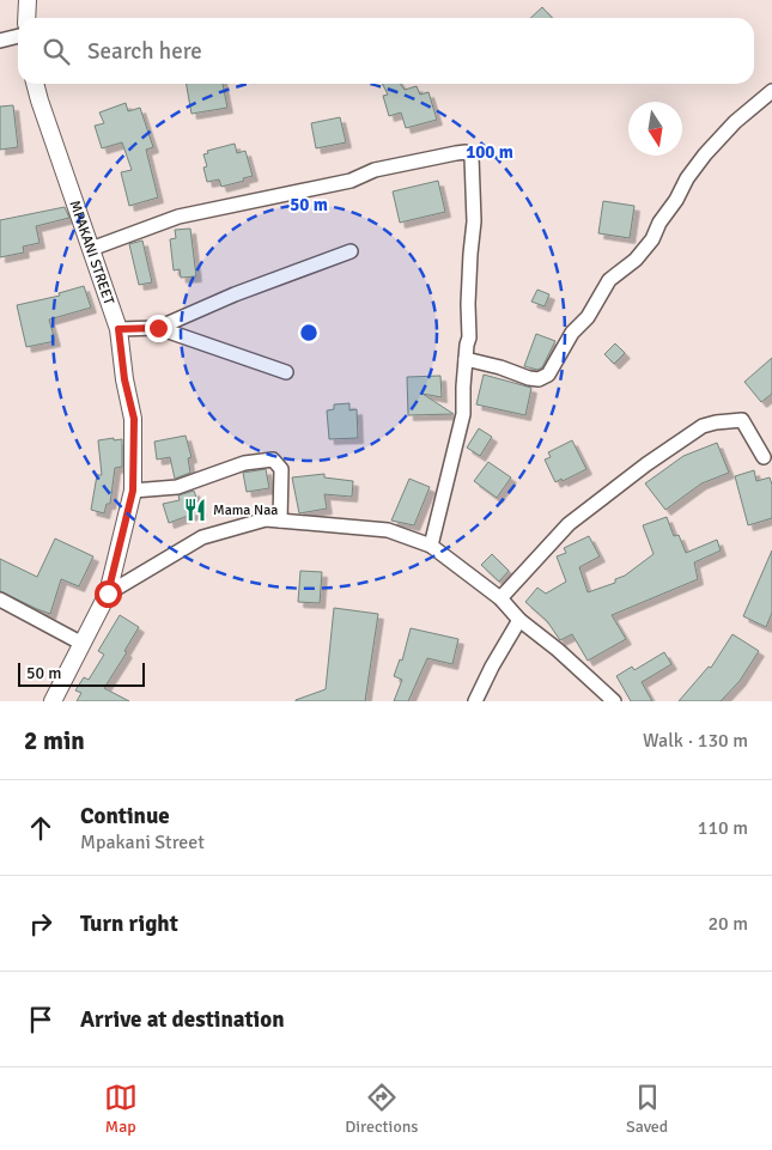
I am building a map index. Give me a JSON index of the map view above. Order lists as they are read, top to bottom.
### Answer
{
  "streets": {
    "street": ["MPAKANI STREET"]
  },
  "places": {
    "restaurant": ["Mama Naa"]
  },
  "scale_bar": "50 m",
  "north": "bottom",
  "page": {
    "search": "Search here",
    "scale": "50 m",
    "heading": ["2 min", "Walk · 130 m"],
    "list": [
      ["Continue", "Mpakani Street", "110 m"],
      ["Turn right", "20 m"],
      "Arrive at destination"
    ],
    "nav": ["Map", "Directions", "Saved"]
  },
  "rings": ["100 m", "50 m"]
}
